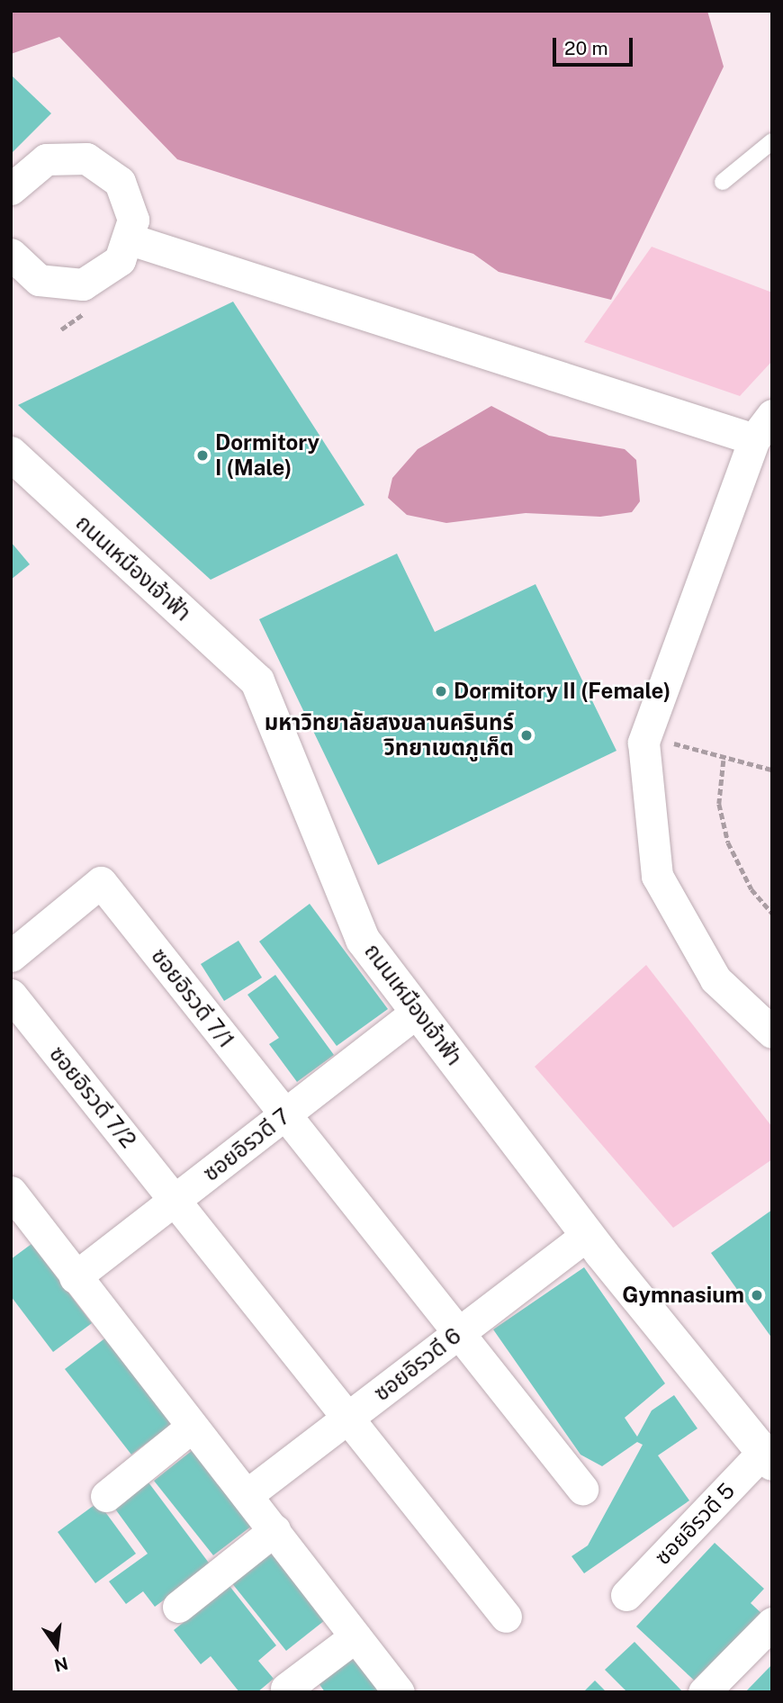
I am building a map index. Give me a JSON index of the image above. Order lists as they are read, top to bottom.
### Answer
{
  "streets": {
    "street": [
      "ถนนเหมืองเจ้าฟ้า",
      "ซอยอิรวดี 7/1",
      "ซอยอิรวดี 7/2",
      "ซอยอิรวดี 7",
      "ซอยอิรวดี 6",
      "ซอยอิรวดี 5"
    ]
  },
  "crossings": [
    ["ถนนเหมืองเจ้าฟ้า", "ซอยอิรวดี 7"],
    ["ถนนเหมืองเจ้าฟ้า", "ซอยอิรวดี 6"],
    ["ถนนเหมืองเจ้าฟ้า", "ซอยอิรวดี 5"],
    ["ซอยอิรวดี 7/1", "ซอยอิรวดี 7"],
    ["ซอยอิรวดี 7/1", "ซอยอิรวดี 6"],
    ["ซอยอิรวดี 7/2", "ซอยอิรวดี 7"],
    ["ซอยอิรวดี 7/2", "ซอยอิรวดี 6"]
  ],
  "places": [
    "Dormitory I (Male)",
    "Dormitory II (Female)",
    "มหาวิทยาลัยสงขลานครินทร์ วิทยาเขตภูเก็ต",
    "Gymnasium"
  ],
  "scale_bar": "20 m",
  "north": "bottom"
}
